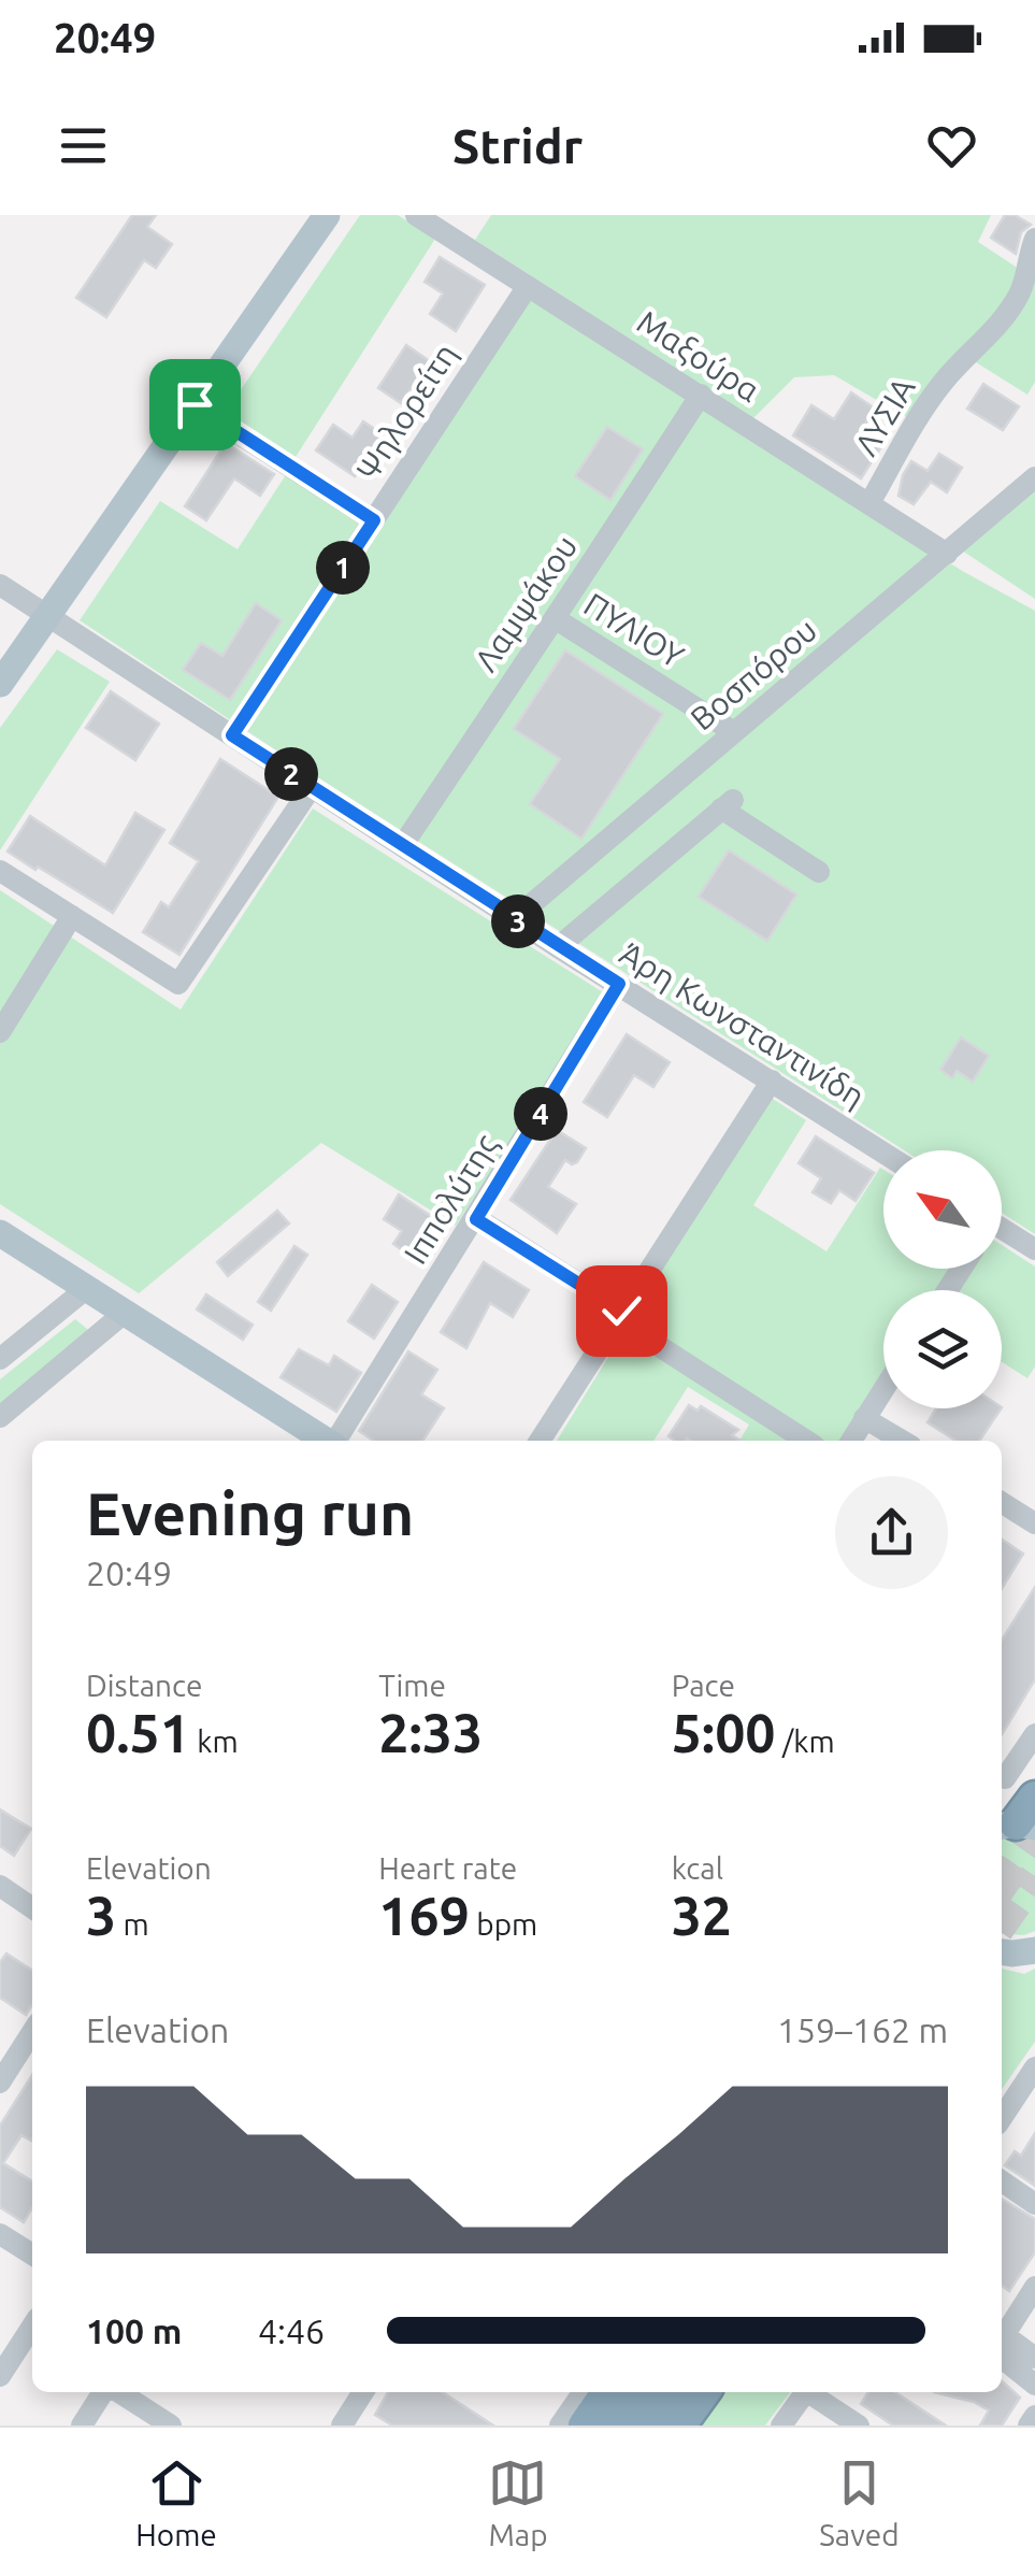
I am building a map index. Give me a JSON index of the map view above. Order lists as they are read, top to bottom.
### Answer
{
  "streets": {
    "street": [
      "Μαξούρα",
      "Ψηλορείτη",
      "ΛΥΣΙΑ",
      "Λαμψάκου",
      "ΠΥΛΙΟΥ",
      "Βοσπόρου",
      "Άρη Κωνσταντινίδη",
      "Ιππολύτης"
    ]
  },
  "crossings": [
    ["Μαξούρα", "Ψηλορείτη"],
    ["Μαξούρα", "ΛΥΣΙΑ"],
    ["Μαξούρα", "Λαμψάκου"],
    ["Μαξούρα", "Βοσπόρου"],
    ["Ψηλορείτη", "Άρη Κωνσταντινίδη"],
    ["Λαμψάκου", "ΠΥΛΙΟΥ"],
    ["Λαμψάκου", "Άρη Κωνσταντινίδη"],
    ["ΠΥΛΙΟΥ", "Βοσπόρου"],
    ["Βοσπόρου", "Άρη Κωνσταντινίδη"],
    ["Άρη Κωνσταντινίδη", "Ιππολύτης"]
  ],
  "north": "top left",
  "page": {
    "status": "20:49",
    "header": "Stridr",
    "pins": [
      "1",
      "2",
      "3",
      "4"
    ],
    "heading": ["Evening run", "20:49"],
    "stats": [
      ["Distance", "0.51 km"],
      ["Time", "2:33"],
      ["Pace", "5:00 /km"],
      ["Elevation", "3 m"],
      ["Heart rate", "169 bpm"],
      ["kcal", "32"]
    ],
    "chart": ["Elevation", "159–162 m"],
    "list": [
      {
        "name": "100 m",
        "note": "4:46"
      }
    ],
    "tabs": ["Home", "Map", "Saved"]
  }
}
